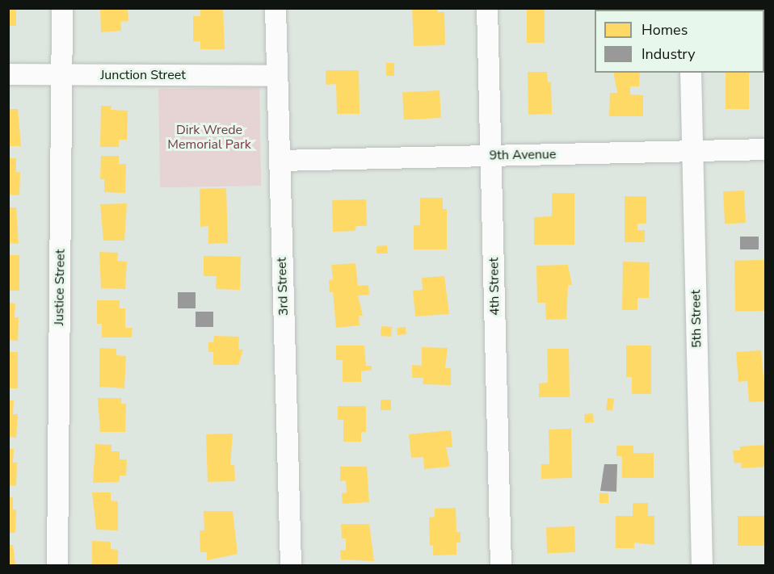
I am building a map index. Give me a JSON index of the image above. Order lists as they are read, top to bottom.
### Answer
{
  "streets": {
    "street": [
      "Junction Street",
      "9th Avenue",
      "3rd Street",
      "4th Street",
      "Justice Street",
      "5th Street"
    ]
  },
  "crossings": [
    ["Junction Street", "3rd Street"],
    ["Junction Street", "Justice Street"],
    ["9th Avenue", "3rd Street"],
    ["9th Avenue", "4th Street"],
    ["9th Avenue", "5th Street"]
  ],
  "parks": ["Dirk Wrede Memorial Park"],
  "legend": ["Homes", "Industry"]
}
